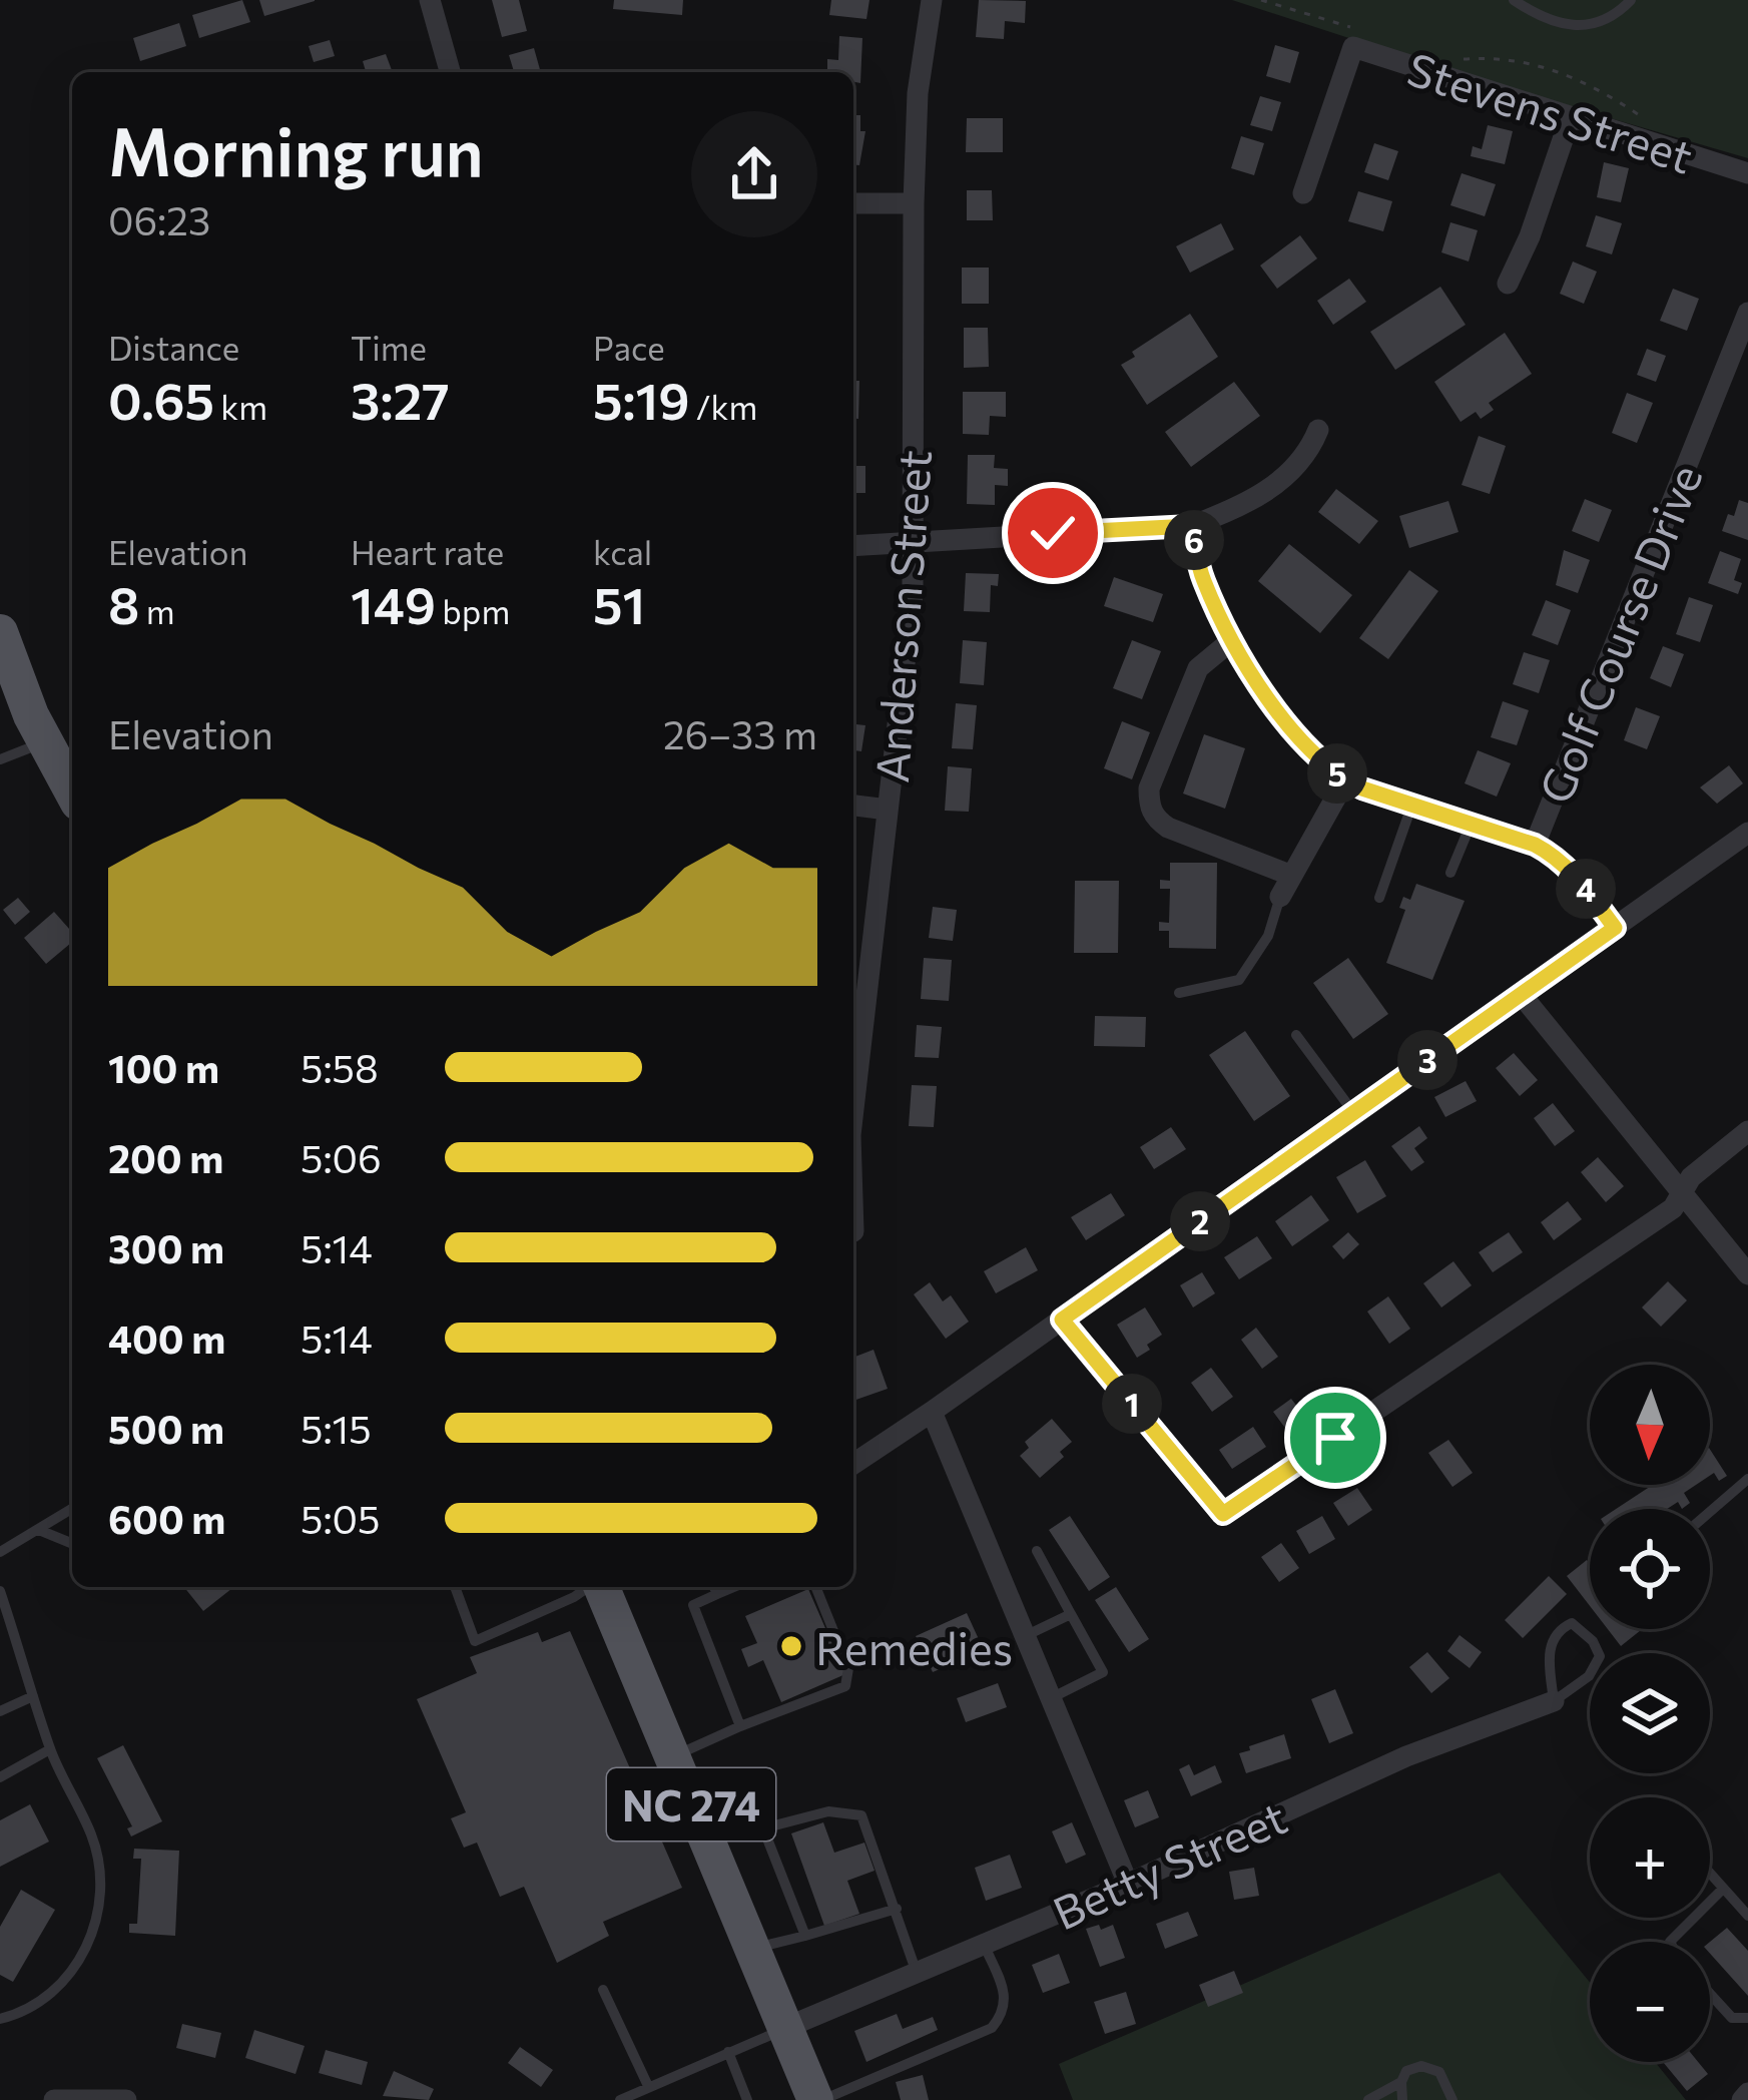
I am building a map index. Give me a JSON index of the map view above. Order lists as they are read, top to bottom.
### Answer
{
  "streets": {
    "main road": ["NC 274"],
    "street": [
      "Stevens Street",
      "Anderson Street",
      "Golf Course Drive",
      "Betty Street"
    ]
  },
  "crossings": [
    ["NC 274", "Betty Street"]
  ],
  "places": ["Remedies"],
  "north": "bottom",
  "page": {
    "heading": ["Morning run", "06:23"],
    "stats": [
      ["Distance", "0.65 km"],
      ["Time", "3:27"],
      ["Pace", "5:19 /km"],
      ["Elevation", "8 m"],
      ["Heart rate", "149 bpm"],
      ["kcal", "51"]
    ],
    "pins": [
      "6",
      "5",
      "4",
      "3",
      "2",
      "1"
    ],
    "chart": ["Elevation", "26–33 m"],
    "list": [
      {
        "name": "100 m",
        "note": "5:58"
      },
      {
        "name": "200 m",
        "note": "5:06"
      },
      {
        "name": "300 m",
        "note": "5:14"
      },
      {
        "name": "400 m",
        "note": "5:14"
      },
      {
        "name": "500 m",
        "note": "5:15"
      },
      {
        "name": "600 m",
        "note": "5:05"
      }
    ],
    "map_buttons": ["+", "−"]
  }
}
